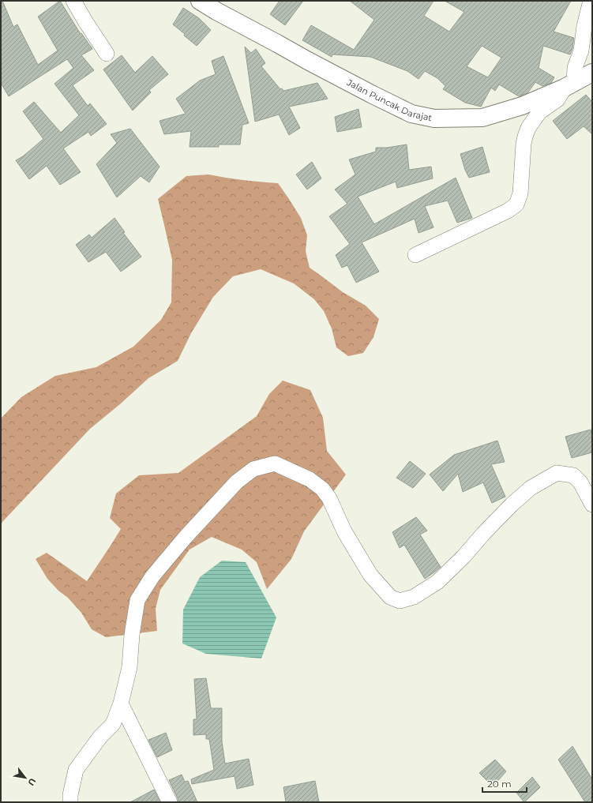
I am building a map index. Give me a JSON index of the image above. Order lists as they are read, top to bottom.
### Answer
{
  "streets": {
    "street": ["Jalan Puncak Darajat"]
  },
  "scale_bar": "20 m",
  "north": "bottom right"
}
